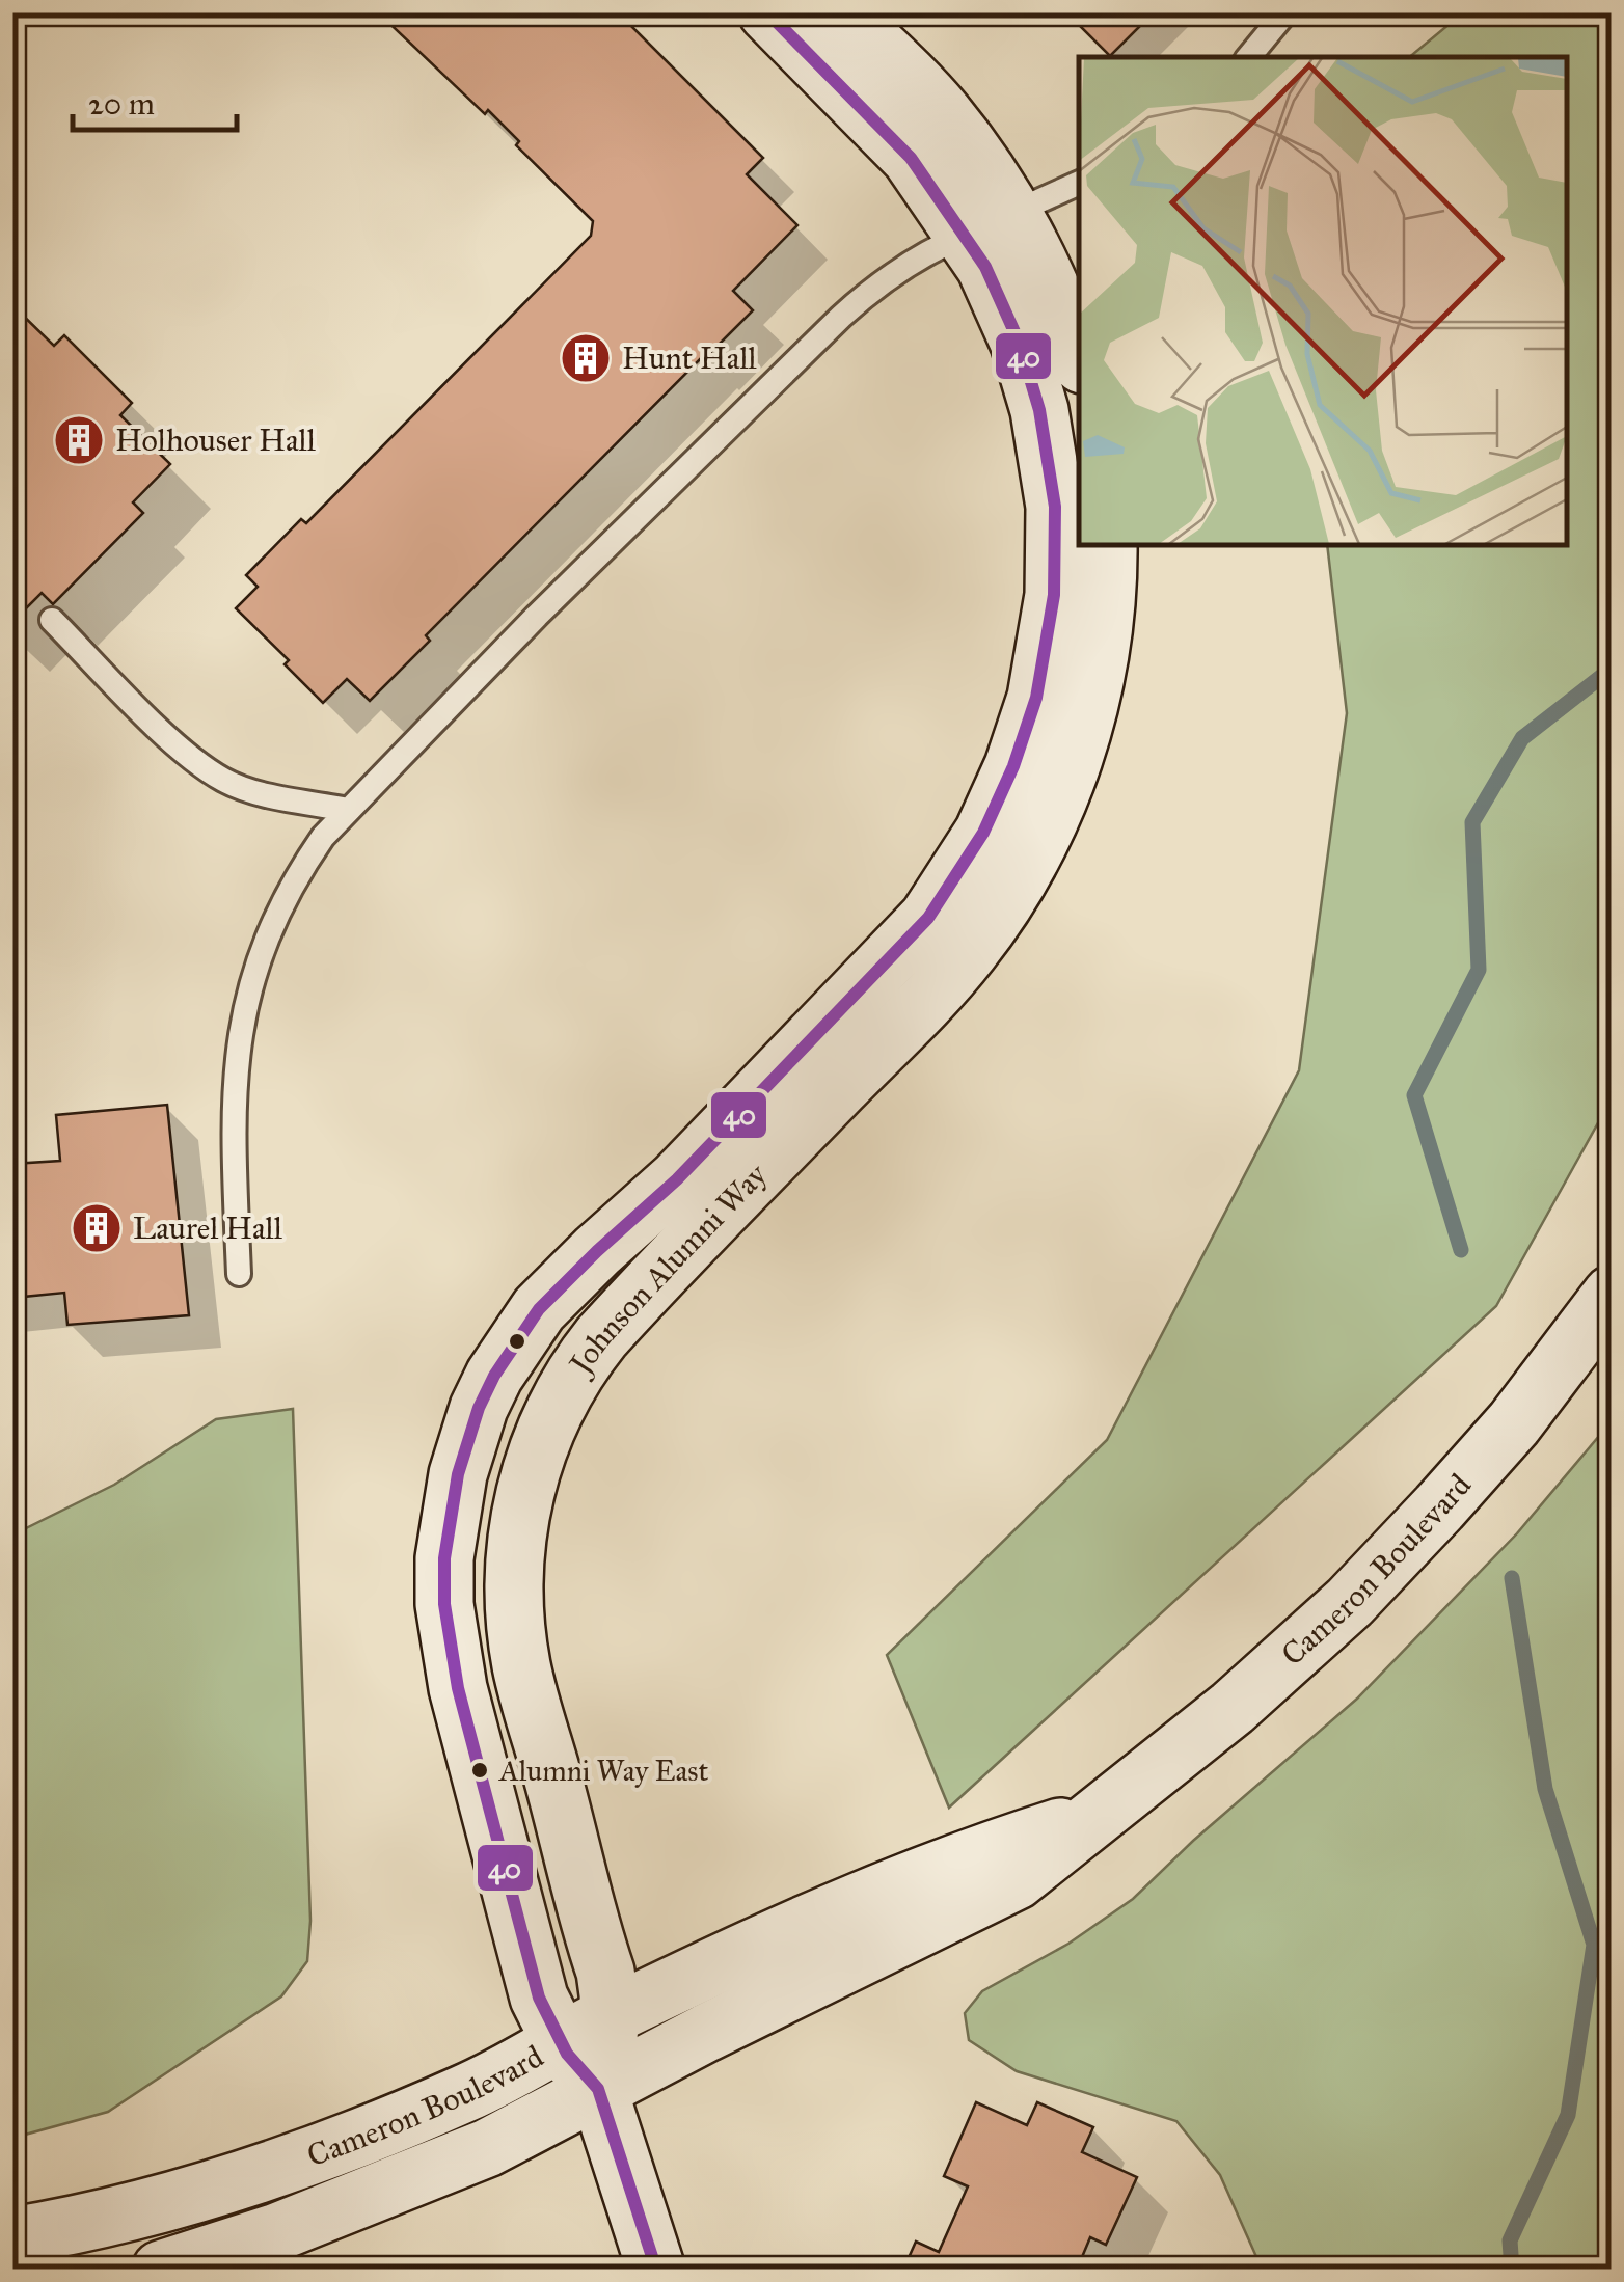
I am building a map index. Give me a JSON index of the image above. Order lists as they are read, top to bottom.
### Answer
{
  "streets": {
    "street": ["Johnson Alumni Way", "Cameron Boulevard"]
  },
  "crossings": [
    ["Johnson Alumni Way", "Cameron Boulevard"]
  ],
  "places": {
    "building": ["Hunt Hall", "Holhouser Hall", "Laurel Hall"],
    "other": ["Alumni Way East"]
  },
  "lines": ["transit line 40"],
  "scale_bar": "20 m"
}
